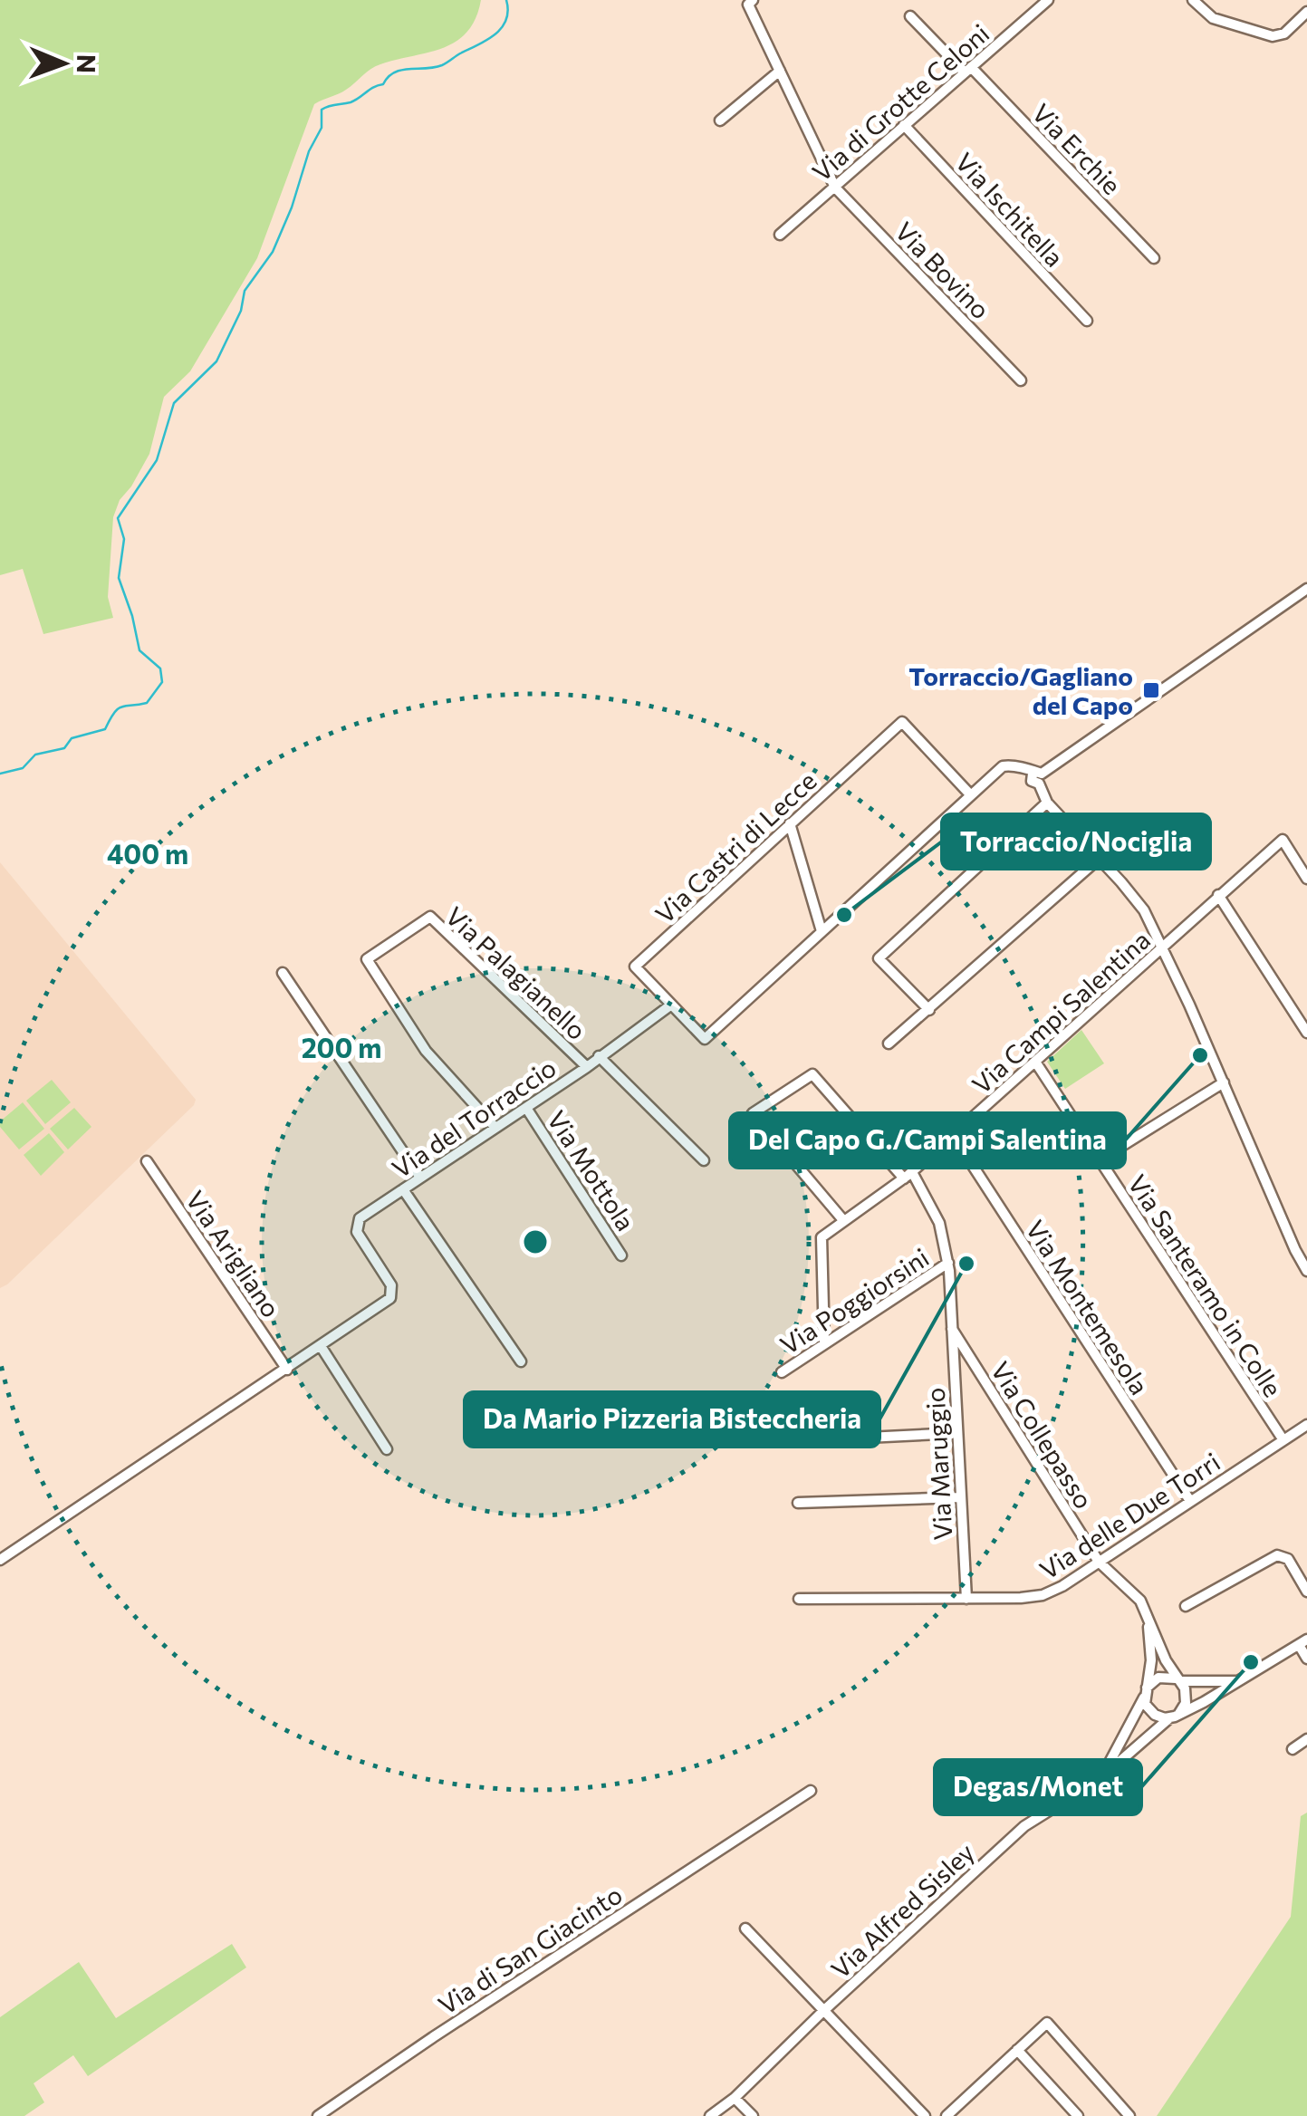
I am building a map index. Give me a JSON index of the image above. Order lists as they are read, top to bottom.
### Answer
{
  "streets": {
    "street": [
      "Via di Grotte Celoni",
      "Via Erchie",
      "Via Ischitella",
      "Via Bovino",
      "Via Castri di Lecce",
      "Via Palagianello",
      "Via Campi Salentina",
      "Via del Torraccio",
      "Via Mottola",
      "Via Arigliano",
      "Via Santeramo in Colle",
      "Via Poggiorsini",
      "Via Montemesola",
      "Via Collepasso",
      "Via Maruggio",
      "Via delle Due Torri",
      "Via Alfred Sisley",
      "Via di San Giacinto"
    ]
  },
  "crossings": [
    ["Via di Grotte Celoni", "Via Erchie"],
    ["Via di Grotte Celoni", "Via Ischitella"],
    ["Via di Grotte Celoni", "Via Bovino"],
    ["Via Castri di Lecce", "Via del Torraccio"],
    ["Via Palagianello", "Via del Torraccio"],
    ["Via Campi Salentina", "Via Santeramo in Colle"],
    ["Via Campi Salentina", "Via Poggiorsini"],
    ["Via Campi Salentina", "Via Montemesola"],
    ["Via Campi Salentina", "Via Maruggio"],
    ["Via del Torraccio", "Via Mottola"],
    ["Via del Torraccio", "Via Arigliano"],
    ["Via Santeramo in Colle", "Via delle Due Torri"],
    ["Via Poggiorsini", "Via Maruggio"],
    ["Via Montemesola", "Via delle Due Torri"],
    ["Via Collepasso", "Via Maruggio"],
    ["Via Collepasso", "Via delle Due Torri"],
    ["Via Collepasso", "Via Alfred Sisley"],
    ["Via Maruggio", "Via delle Due Torri"]
  ],
  "places": {
    "transit": ["Torraccio/Gagliano del Capo"],
    "other": [
      "Torraccio/Nociglia",
      "Del Capo G./Campi Salentina",
      "Da Mario Pizzeria Bisteccheria",
      "Degas/Monet"
    ]
  },
  "north": "right",
  "rings": ["400 m", "200 m"]
}
